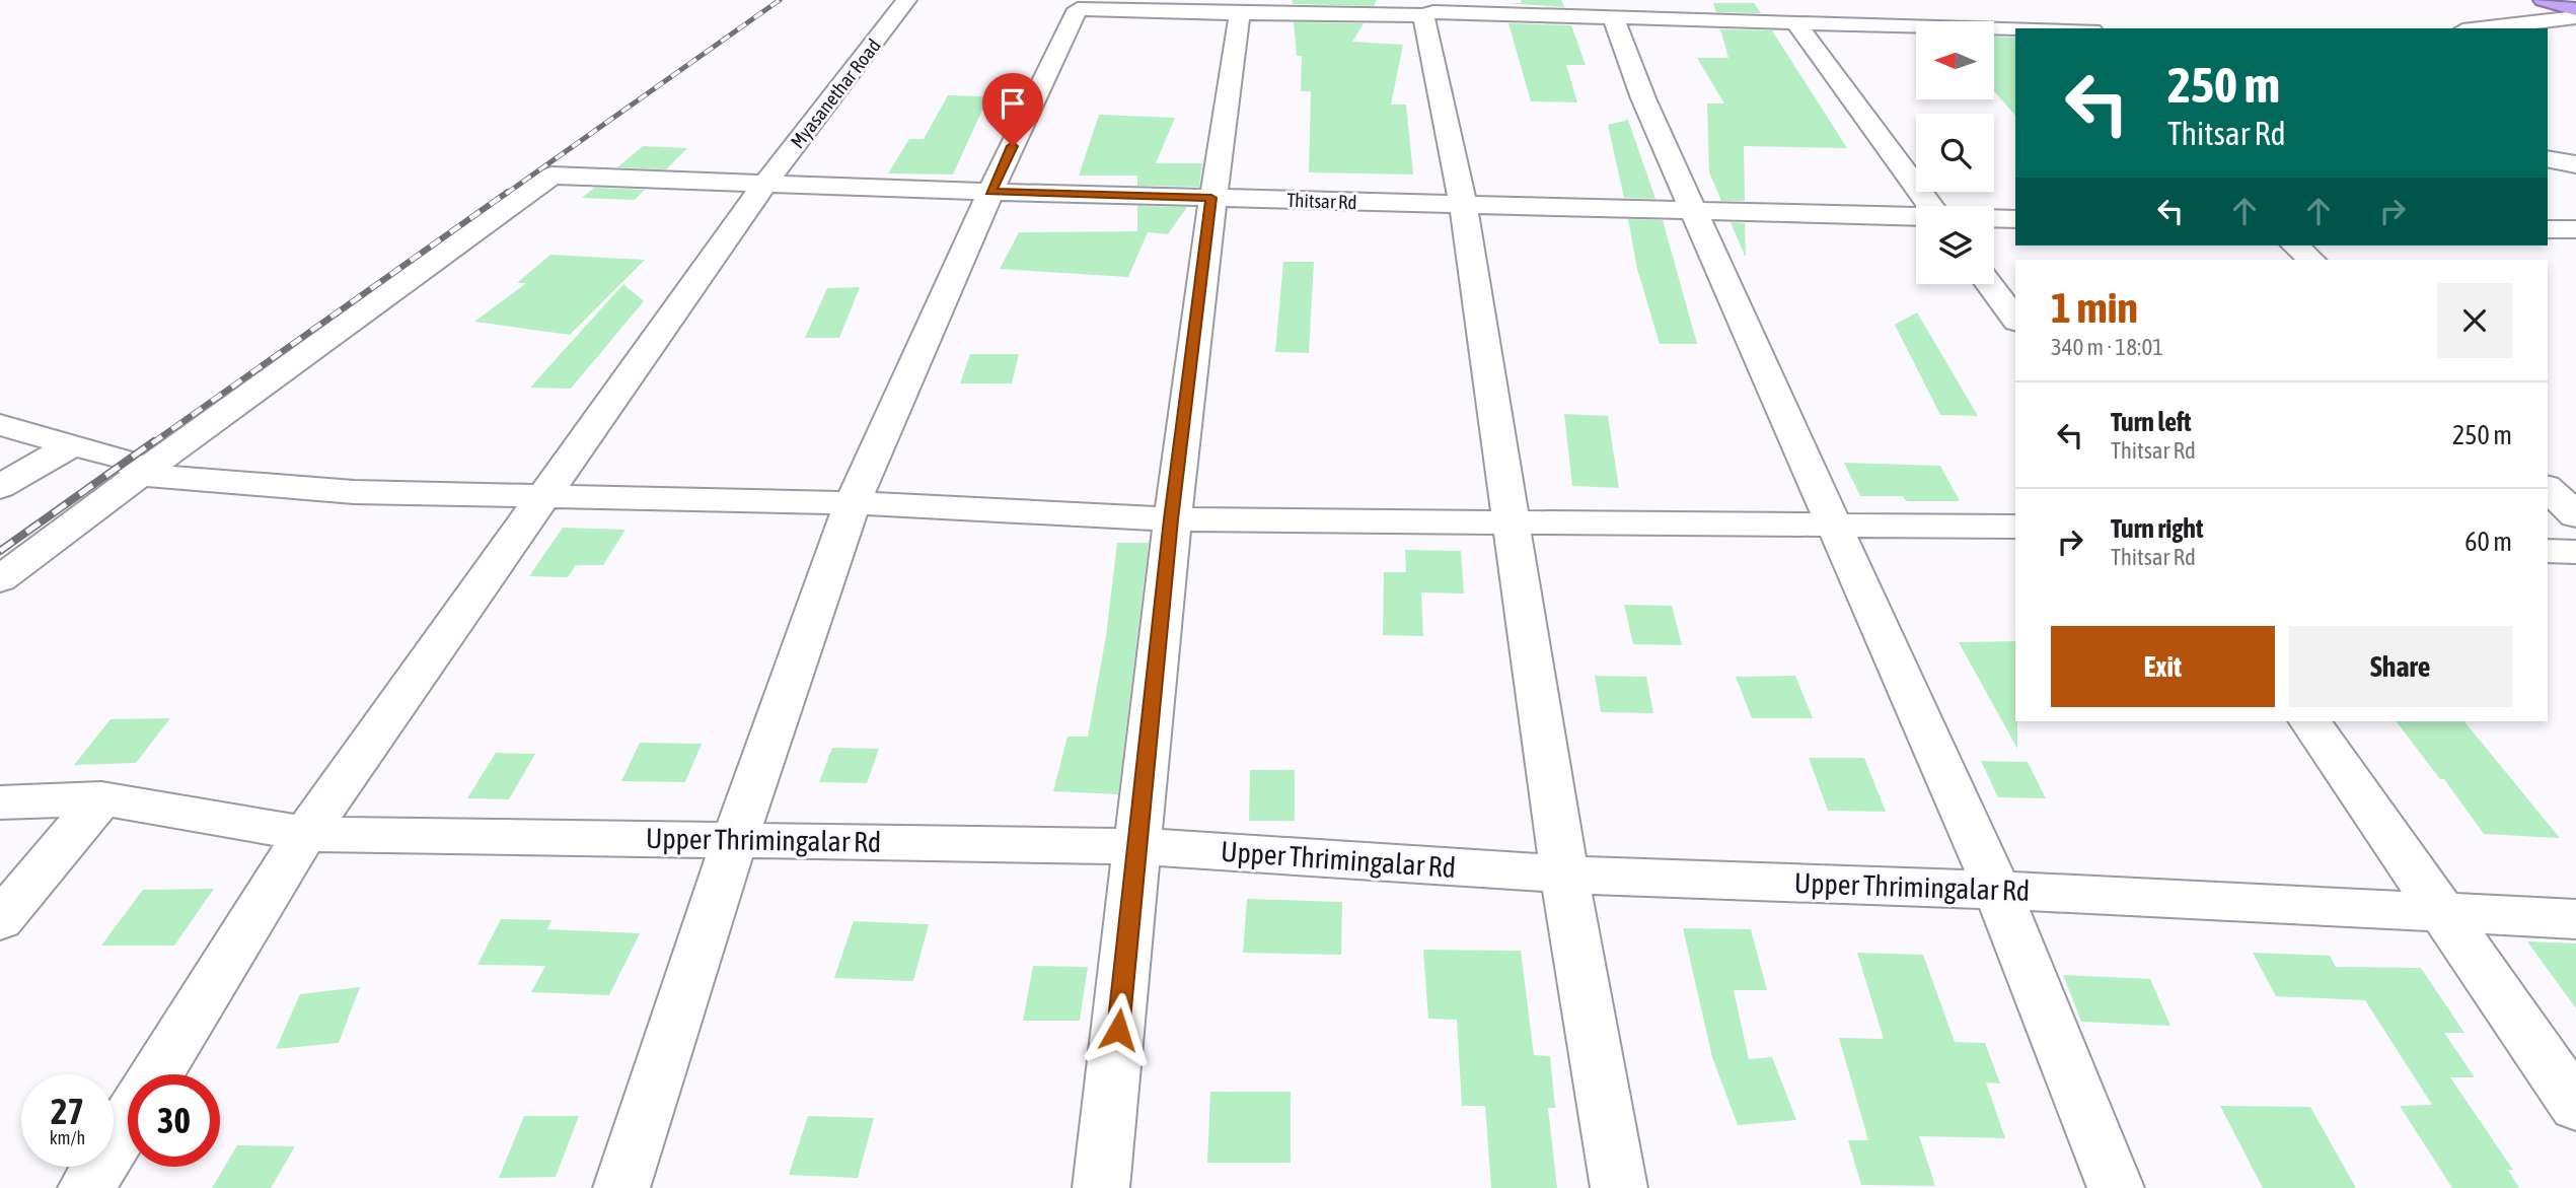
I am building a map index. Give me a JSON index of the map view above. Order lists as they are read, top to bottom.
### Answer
{
  "streets": {
    "street": ["Myasanethar Road", "Thitsar Rd", "Upper Thrimingalar Rd"]
  },
  "crossings": [
    ["Myasanethar Road", "Thitsar Rd"],
    ["Myasanethar Road", "Upper Thrimingalar Rd"]
  ],
  "north": "left",
  "page": {
    "turn": ["250 m", "Thitsar Rd"],
    "heading": ["1 min", "340 m · 18:01"],
    "list": [
      {
        "name": "Turn left",
        "note": "Thitsar Rd",
        "value": "250 m"
      },
      {
        "name": "Turn right",
        "note": "Thitsar Rd",
        "value": "60 m"
      }
    ],
    "buttons": ["Exit", "Share"],
    "speed": "27 km/h",
    "limit": "30"
  }
}
